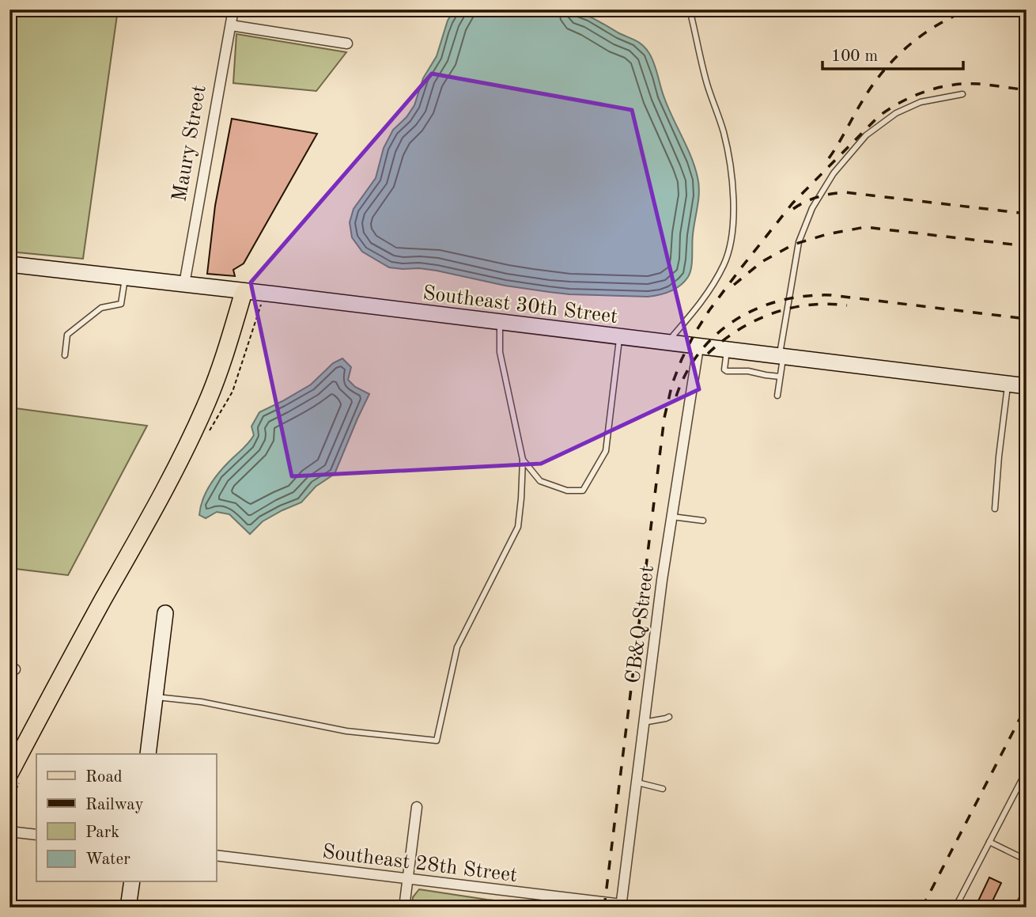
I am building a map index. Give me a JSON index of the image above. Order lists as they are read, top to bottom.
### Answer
{
  "streets": {
    "main road": ["Southeast 30th Street"],
    "street": ["Maury Street", "CB&Q Street", "Southeast 28th Street"]
  },
  "crossings": [
    ["Maury Street", "Southeast 30th Street"],
    ["Southeast 30th Street", "CB&Q Street"],
    ["CB&Q Street", "Southeast 28th Street"]
  ],
  "legend": [
    "Road",
    "Railway",
    "Park",
    "Water"
  ],
  "scale_bar": "100 m"
}
